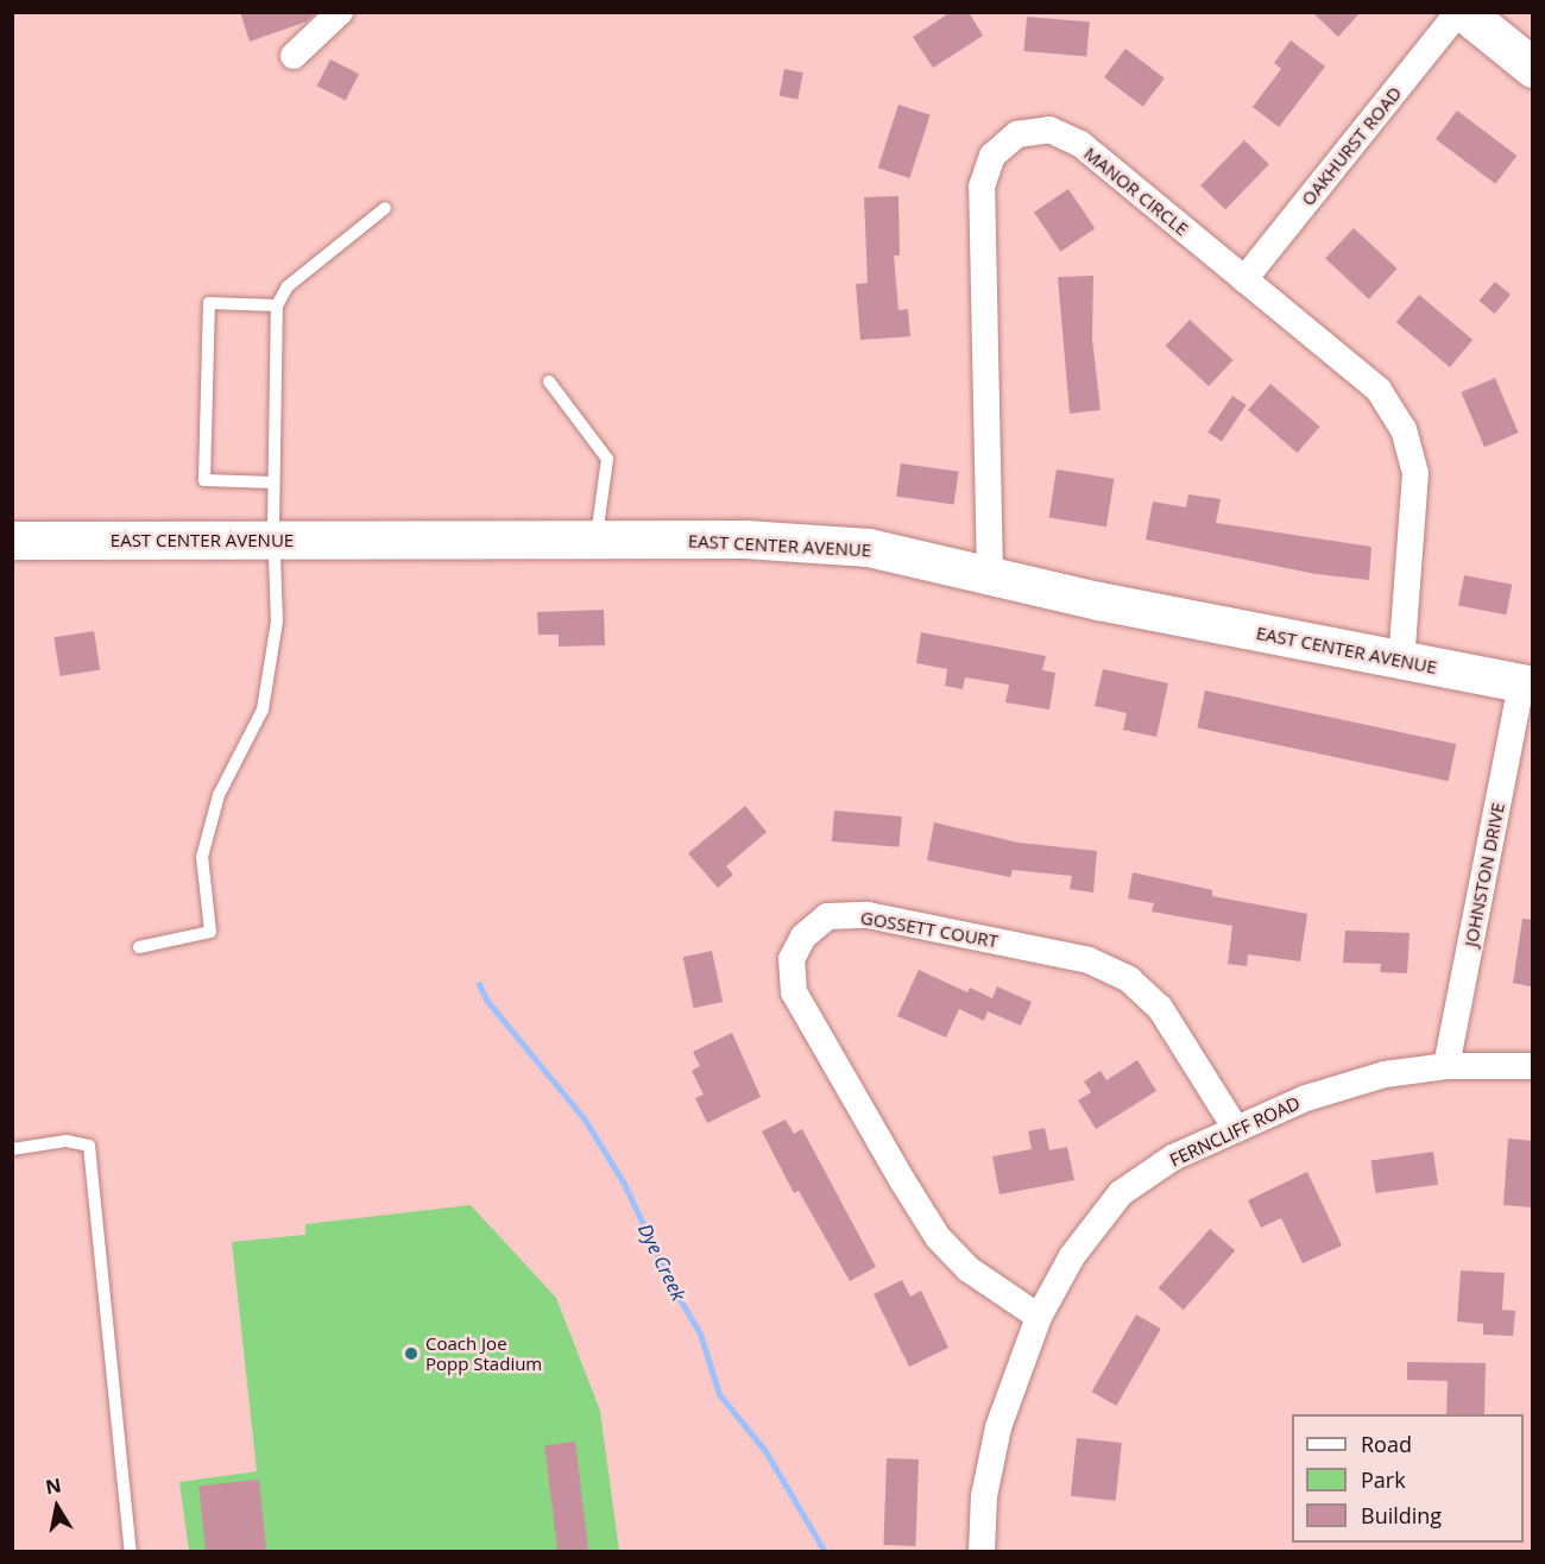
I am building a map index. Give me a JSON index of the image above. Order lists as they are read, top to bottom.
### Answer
{
  "streets": {
    "street": [
      "OAKHURST ROAD",
      "MANOR CIRCLE",
      "EAST CENTER AVENUE",
      "JOHNSTON DRIVE",
      "GOSSETT COURT",
      "FERNCLIFF ROAD"
    ]
  },
  "crossings": [
    ["OAKHURST ROAD", "MANOR CIRCLE"],
    ["MANOR CIRCLE", "EAST CENTER AVENUE"],
    ["EAST CENTER AVENUE", "JOHNSTON DRIVE"],
    ["JOHNSTON DRIVE", "FERNCLIFF ROAD"],
    ["GOSSETT COURT", "FERNCLIFF ROAD"]
  ],
  "water": ["Dye Creek"],
  "places": ["Coach Joe Popp Stadium"],
  "legend": ["Road", "Park", "Building"],
  "north": "top"
}
